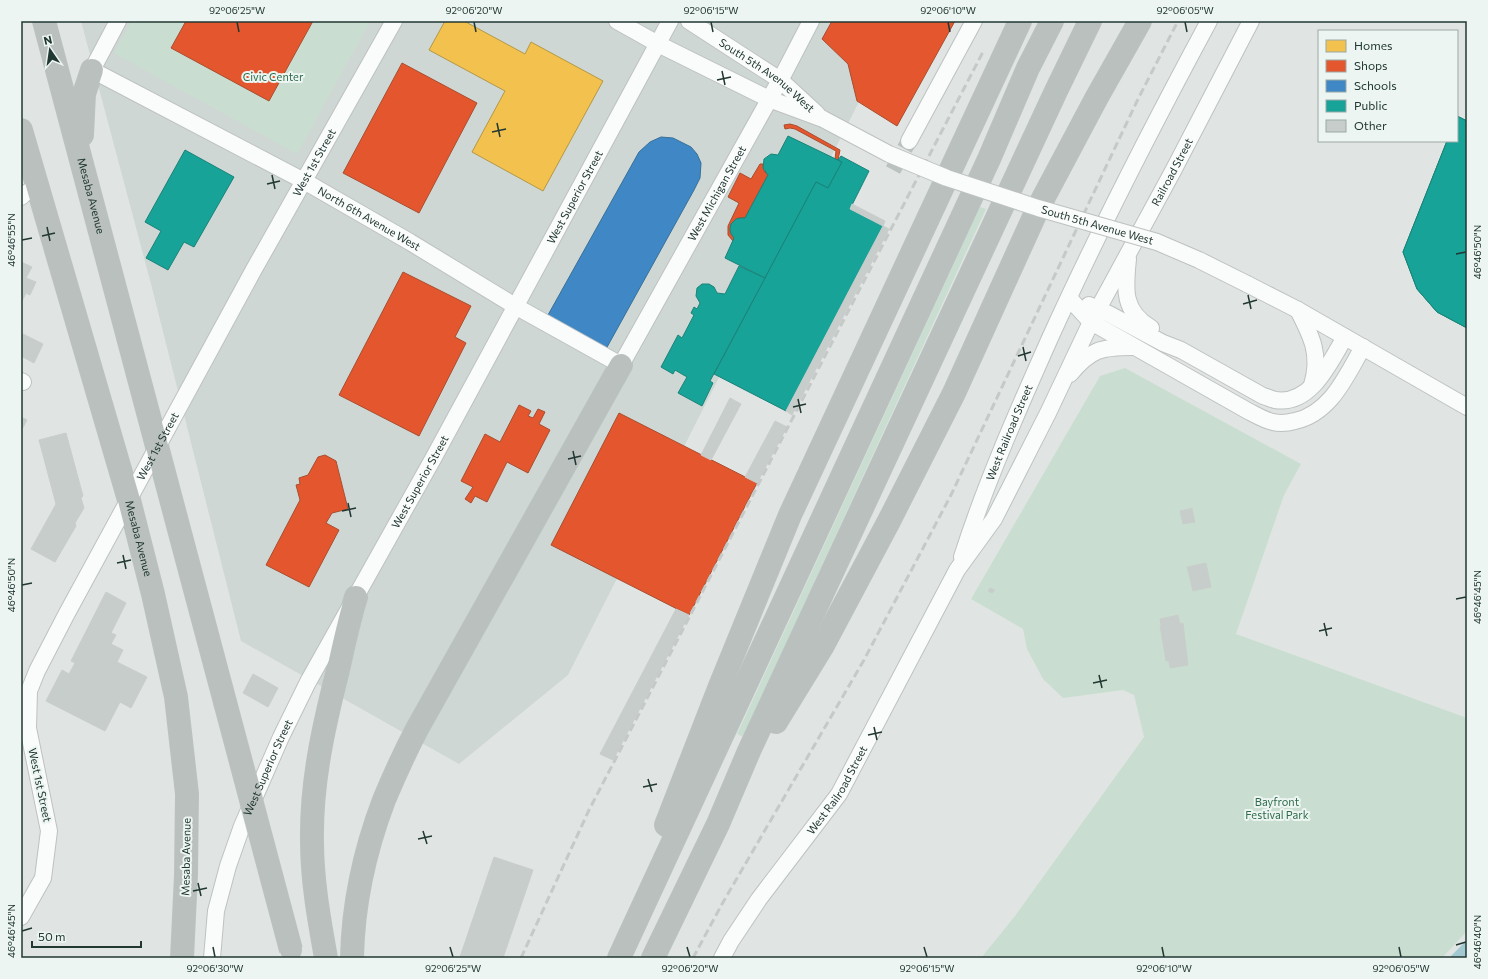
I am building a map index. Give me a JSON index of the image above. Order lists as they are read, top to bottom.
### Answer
{
  "streets": {
    "highway": ["Mesaba Avenue"],
    "street": [
      "South 5th Avenue West",
      "West 1st Street",
      "Railroad Street",
      "West Michigan Street",
      "West Superior Street",
      "North 6th Avenue West",
      "West Railroad Street"
    ]
  },
  "crossings": [
    ["South 5th Avenue West", "West Michigan Street"],
    ["South 5th Avenue West", "West Superior Street"],
    ["West 1st Street", "Mesaba Avenue"],
    ["West 1st Street", "North 6th Avenue West"],
    ["Railroad Street", "West Railroad Street"],
    ["West Michigan Street", "North 6th Avenue West"],
    ["West Superior Street", "North 6th Avenue West"]
  ],
  "parks": ["Civic Center", "Bayfront Festival Park"],
  "legend": [
    "Homes",
    "Shops",
    "Schools",
    "Public",
    "Other"
  ],
  "scale_bar": "50 m",
  "north": "top",
  "coordinates": [
    "92°06'25\"W",
    "92°06'20\"W",
    "92°06'15\"W",
    "92°06'10\"W",
    "92°06'05\"W",
    "46°46'55\"N",
    "46°46'50\"N",
    "46°46'45\"N",
    "46°46'40\"N",
    "92°06'30\"W"
  ]
}
